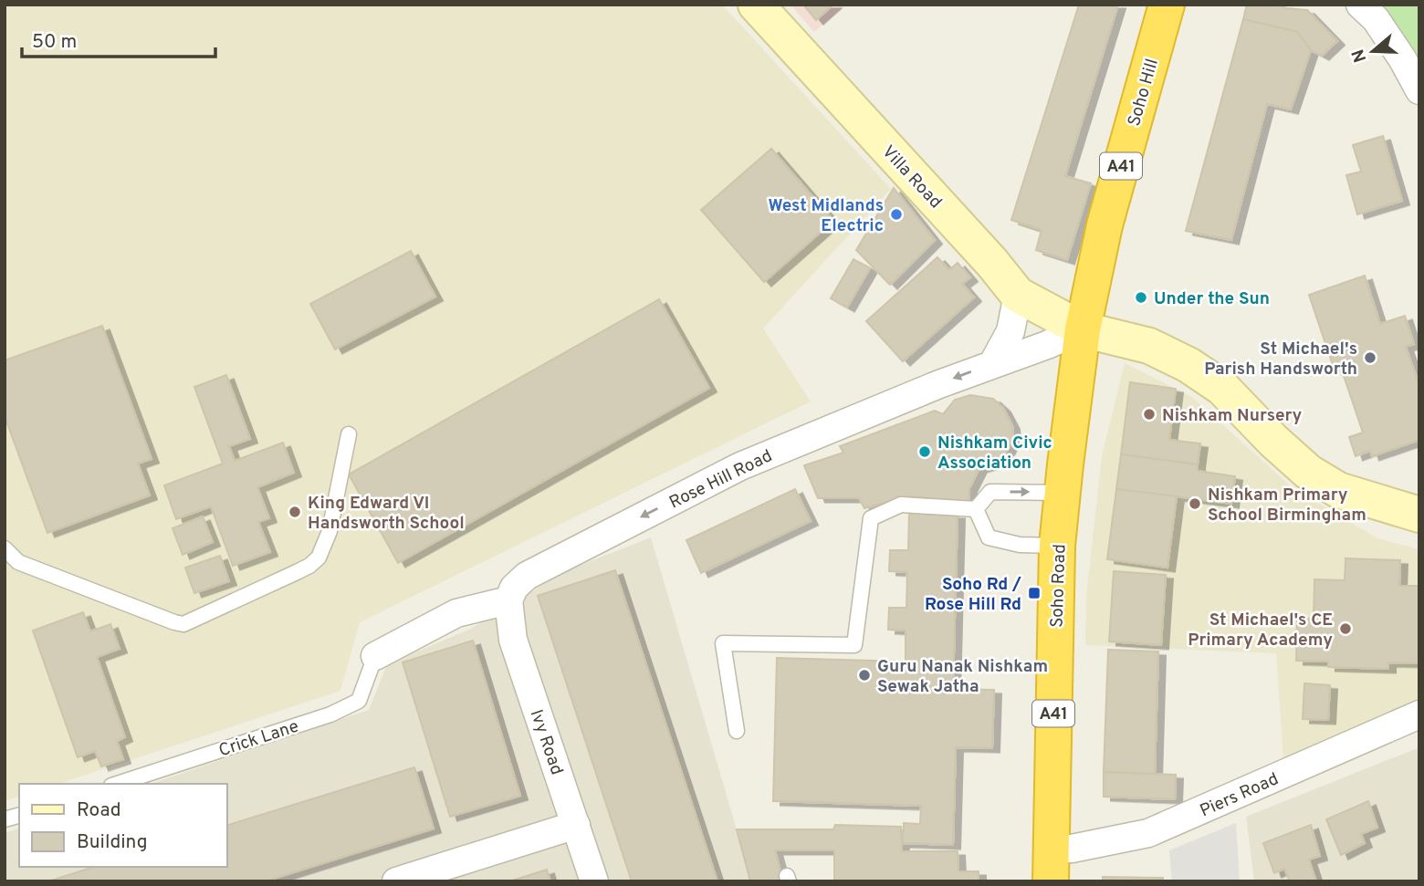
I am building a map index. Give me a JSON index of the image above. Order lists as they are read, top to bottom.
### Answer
{
  "streets": {
    "highway": ["Soho Hill", "A41", "Soho Road"],
    "main road": ["Villa Road"],
    "street": ["Rose Hill Road", "Ivy Road", "Piers Road"],
    "lane": ["Crick Lane"]
  },
  "crossings": [
    ["Soho Hill", "Villa Road"],
    ["Soho Hill", "Rose Hill Road"],
    ["Soho Hill", "Soho Road"],
    ["Villa Road", "Rose Hill Road"],
    ["Villa Road", "Soho Road"],
    ["Rose Hill Road", "Soho Road"],
    ["Rose Hill Road", "Ivy Road"],
    ["Soho Road", "Piers Road"]
  ],
  "one_way": ["Rose Hill Road"],
  "places": {
    "other": [
      "West Midlands Electric",
      "Under the Sun",
      "St Michael's Parish Handsworth",
      "Nishkam Nursery",
      "Nishkam Civic Association",
      "Nishkam Primary School Birmingham",
      "King Edward VI Handsworth School",
      "St Michael's CE Primary Academy",
      "Guru Nanak Nishkam Sewak Jatha"
    ],
    "transit": ["Soho Rd / Rose Hill Rd"]
  },
  "legend": ["Road", "Building"],
  "scale_bar": "50 m",
  "north": "left"
}
